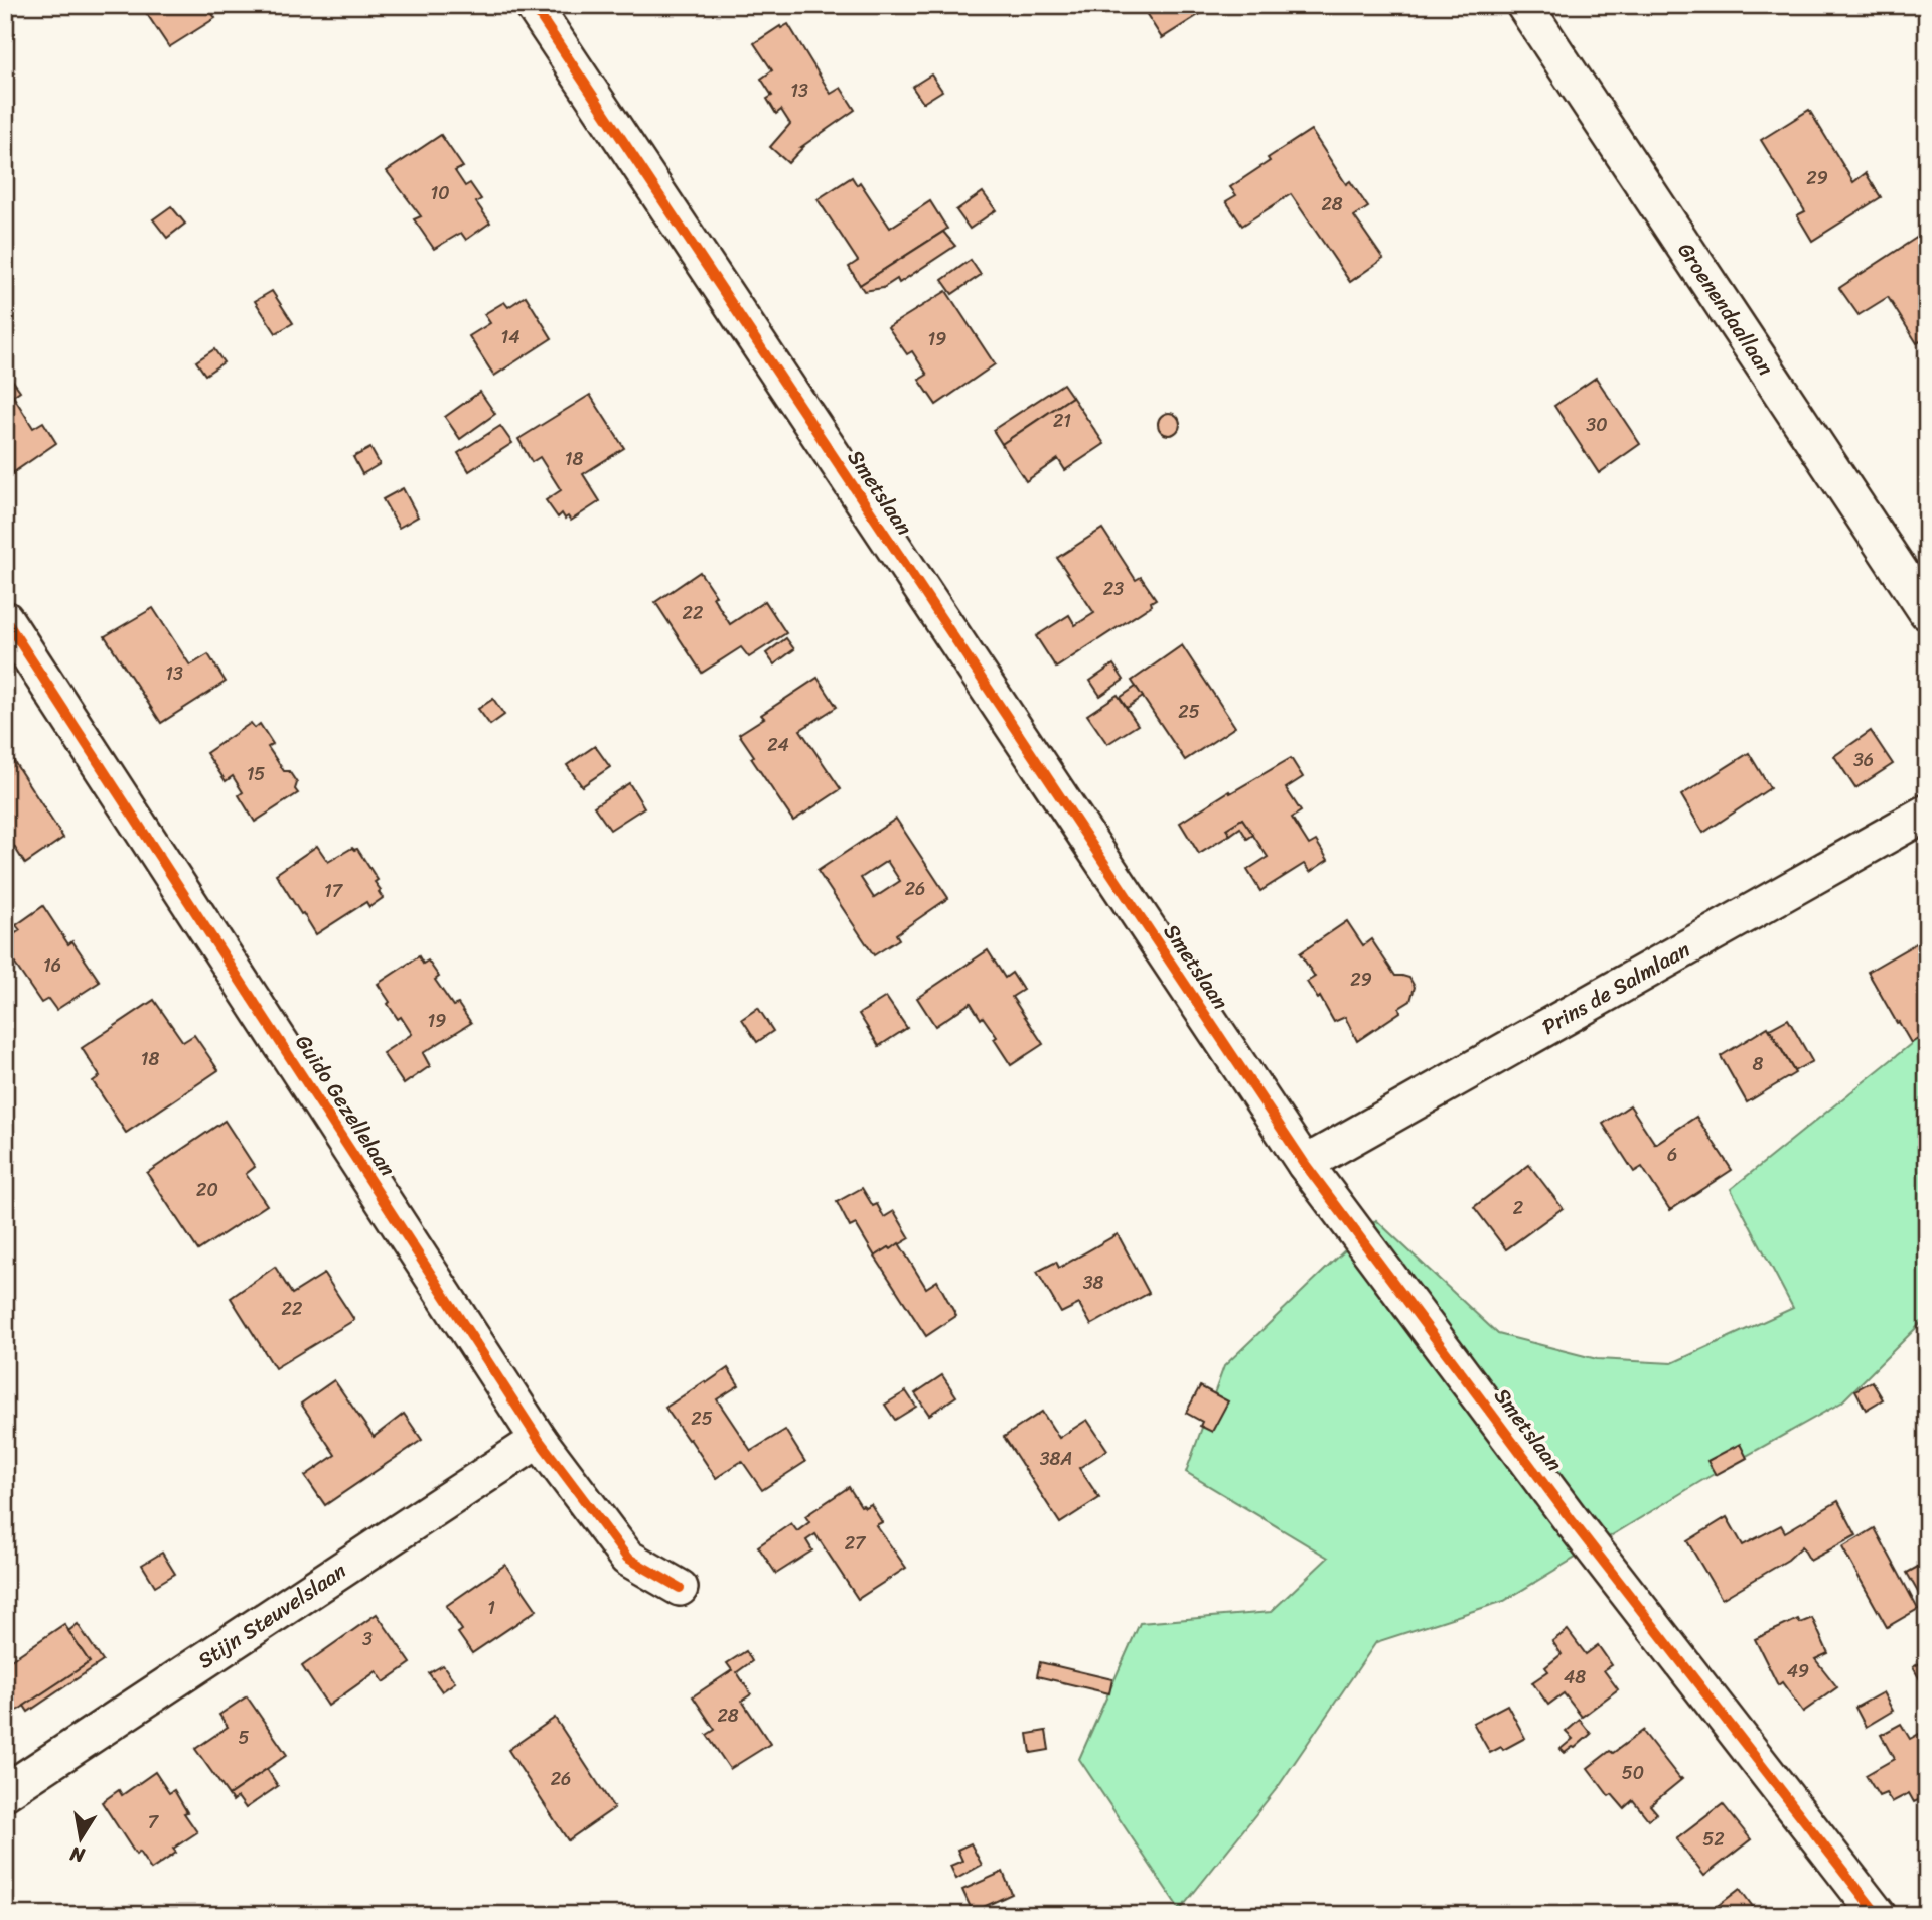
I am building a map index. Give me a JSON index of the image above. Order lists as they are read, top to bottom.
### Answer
{
  "streets": {
    "street": [
      "Groenendaallaan",
      "Smetslaan",
      "Prins de Salmlaan",
      "Guido Gezellelaan",
      "Stijn Steuvelslaan"
    ]
  },
  "crossings": [
    ["Smetslaan", "Prins de Salmlaan"],
    ["Guido Gezellelaan", "Stijn Steuvelslaan"]
  ],
  "house_numbers": [
    "13",
    "29",
    "10",
    "28",
    "14",
    "19",
    "21",
    "30",
    "18",
    "23",
    "22",
    "13",
    "25",
    "24",
    "36",
    "15",
    "26",
    "17",
    "16",
    "29",
    "19",
    "18",
    "8",
    "6",
    "20",
    "2",
    "38",
    "22",
    "25",
    "38A",
    "27",
    "1",
    "3",
    "49",
    "48",
    "28",
    "5",
    "50",
    "26",
    "7",
    "52"
  ],
  "north": "bottom"
}
